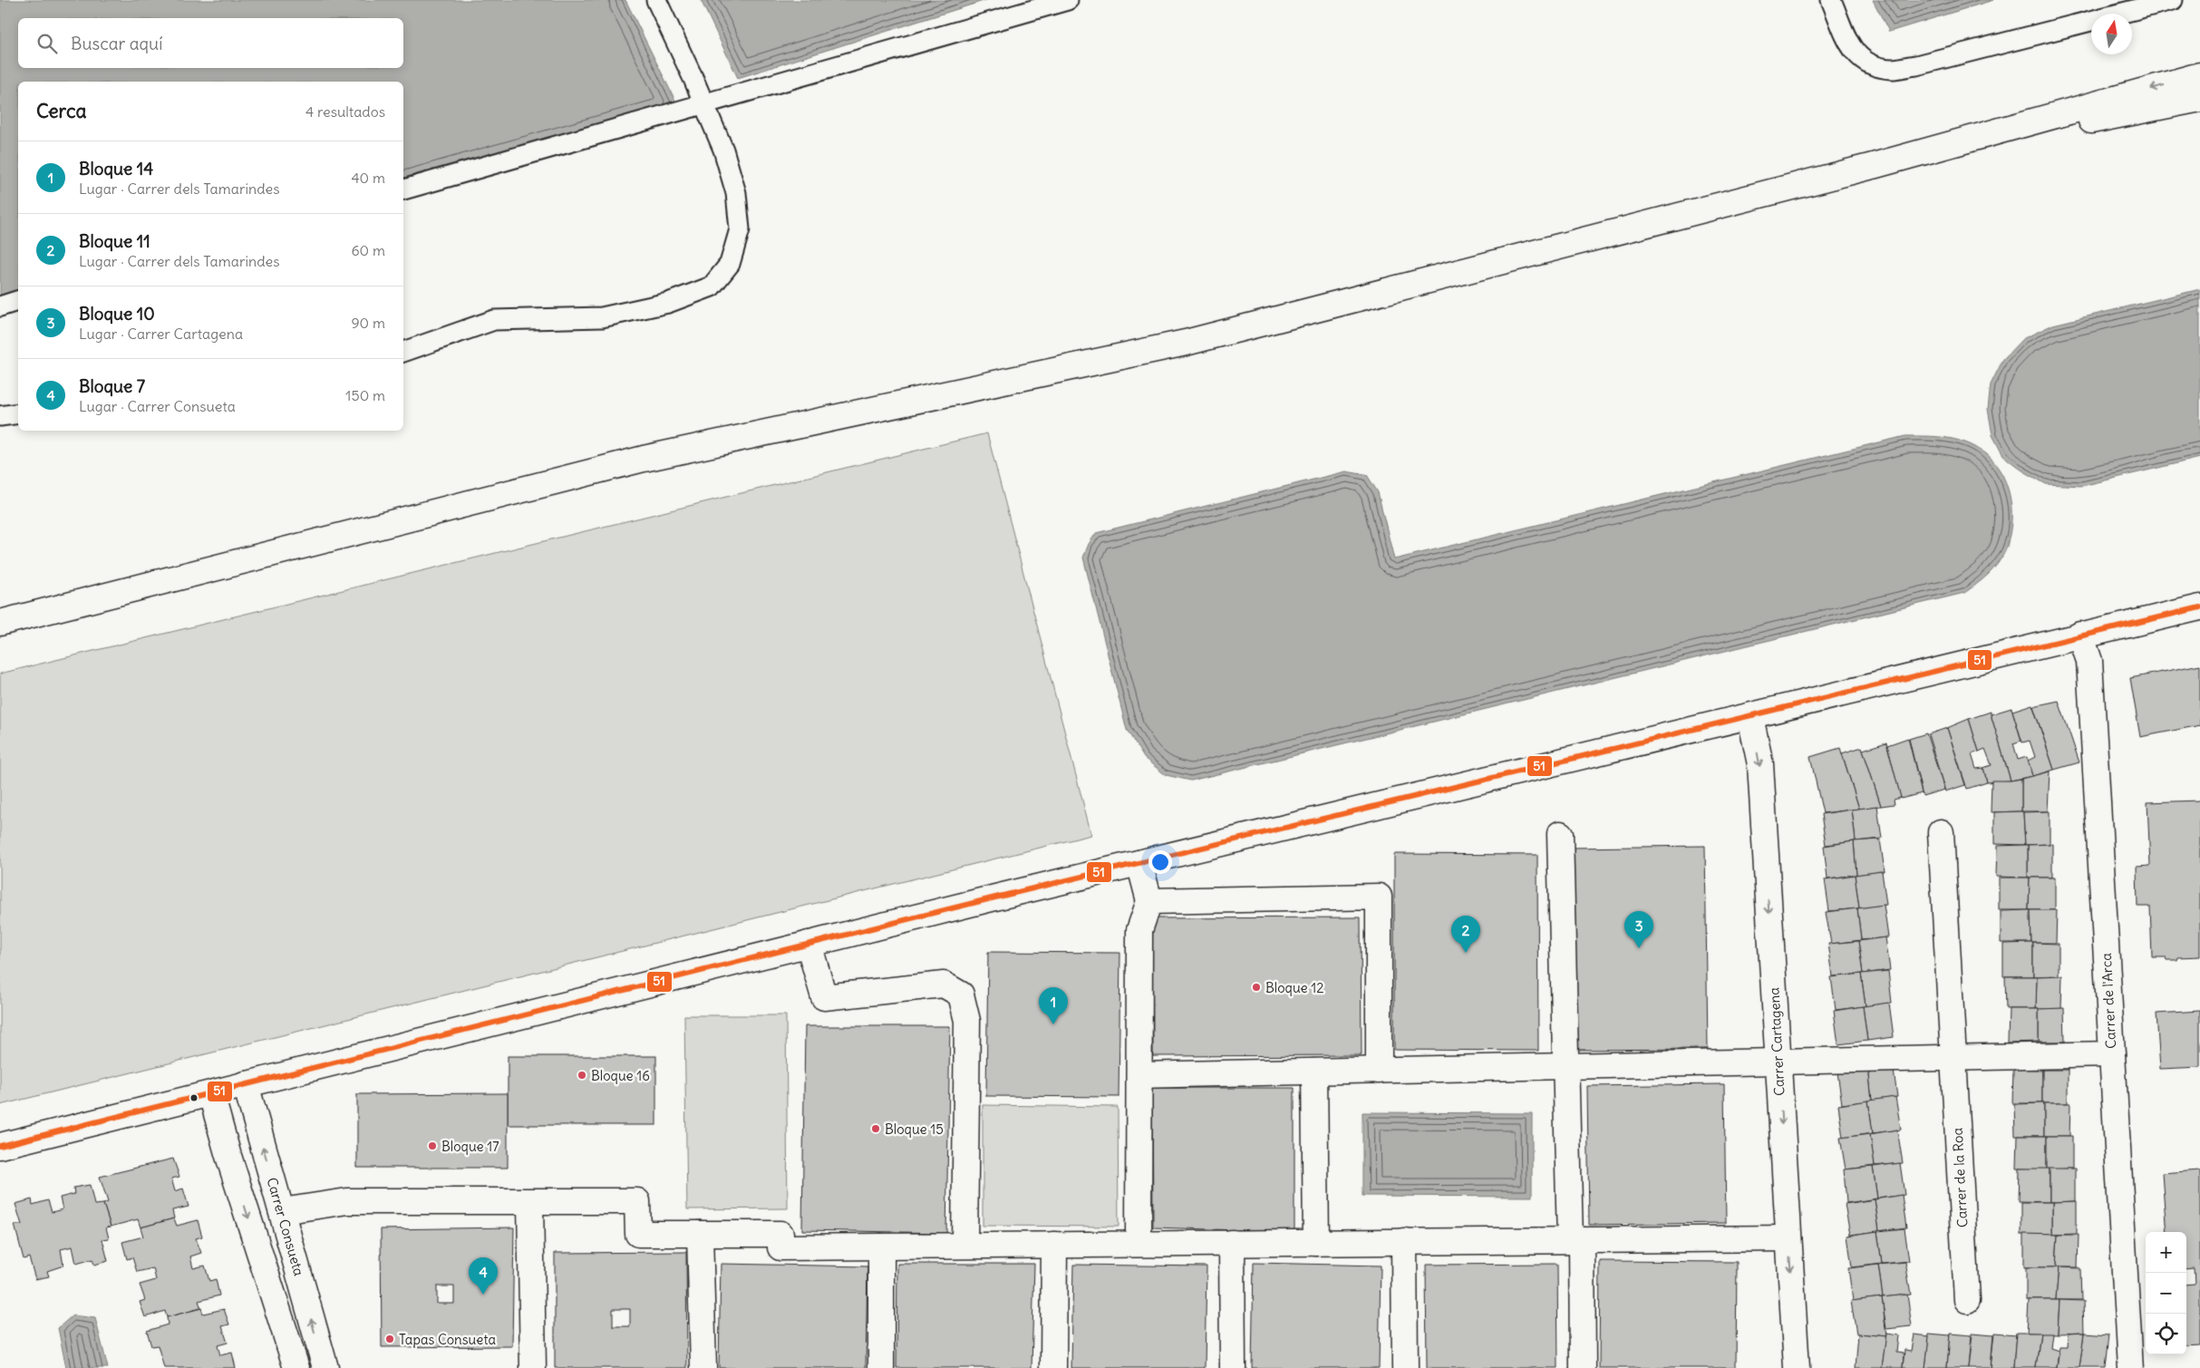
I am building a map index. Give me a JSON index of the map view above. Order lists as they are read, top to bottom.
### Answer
{
  "streets": {
    "main road": [
      "Carrer de l'Arca",
      "Carrer Cartagena",
      "Carrer de la Roa",
      "Carrer Consueta"
    ]
  },
  "places": [
    "Bloque 12",
    "Bloque 16",
    "Bloque 15",
    "Bloque 17",
    "Tapas Consueta"
  ],
  "lines": ["transit line 51"],
  "north": "top",
  "page": {
    "search": "Buscar aquí",
    "heading": ["Cerca", "4 resultados"],
    "list": [
      {
        "mark": "1",
        "name": "Bloque 14",
        "note": "Lugar · Carrer dels Tamarindes",
        "value": "40 m"
      },
      {
        "mark": "2",
        "name": "Bloque 11",
        "note": "Lugar · Carrer dels Tamarindes",
        "value": "60 m"
      },
      {
        "mark": "3",
        "name": "Bloque 10",
        "note": "Lugar · Carrer Cartagena",
        "value": "90 m"
      },
      {
        "mark": "4",
        "name": "Bloque 7",
        "note": "Lugar · Carrer Consueta",
        "value": "150 m"
      }
    ],
    "pins": [
      "3",
      "2",
      "1",
      "4"
    ],
    "map_buttons": ["+", "−"]
  }
}
